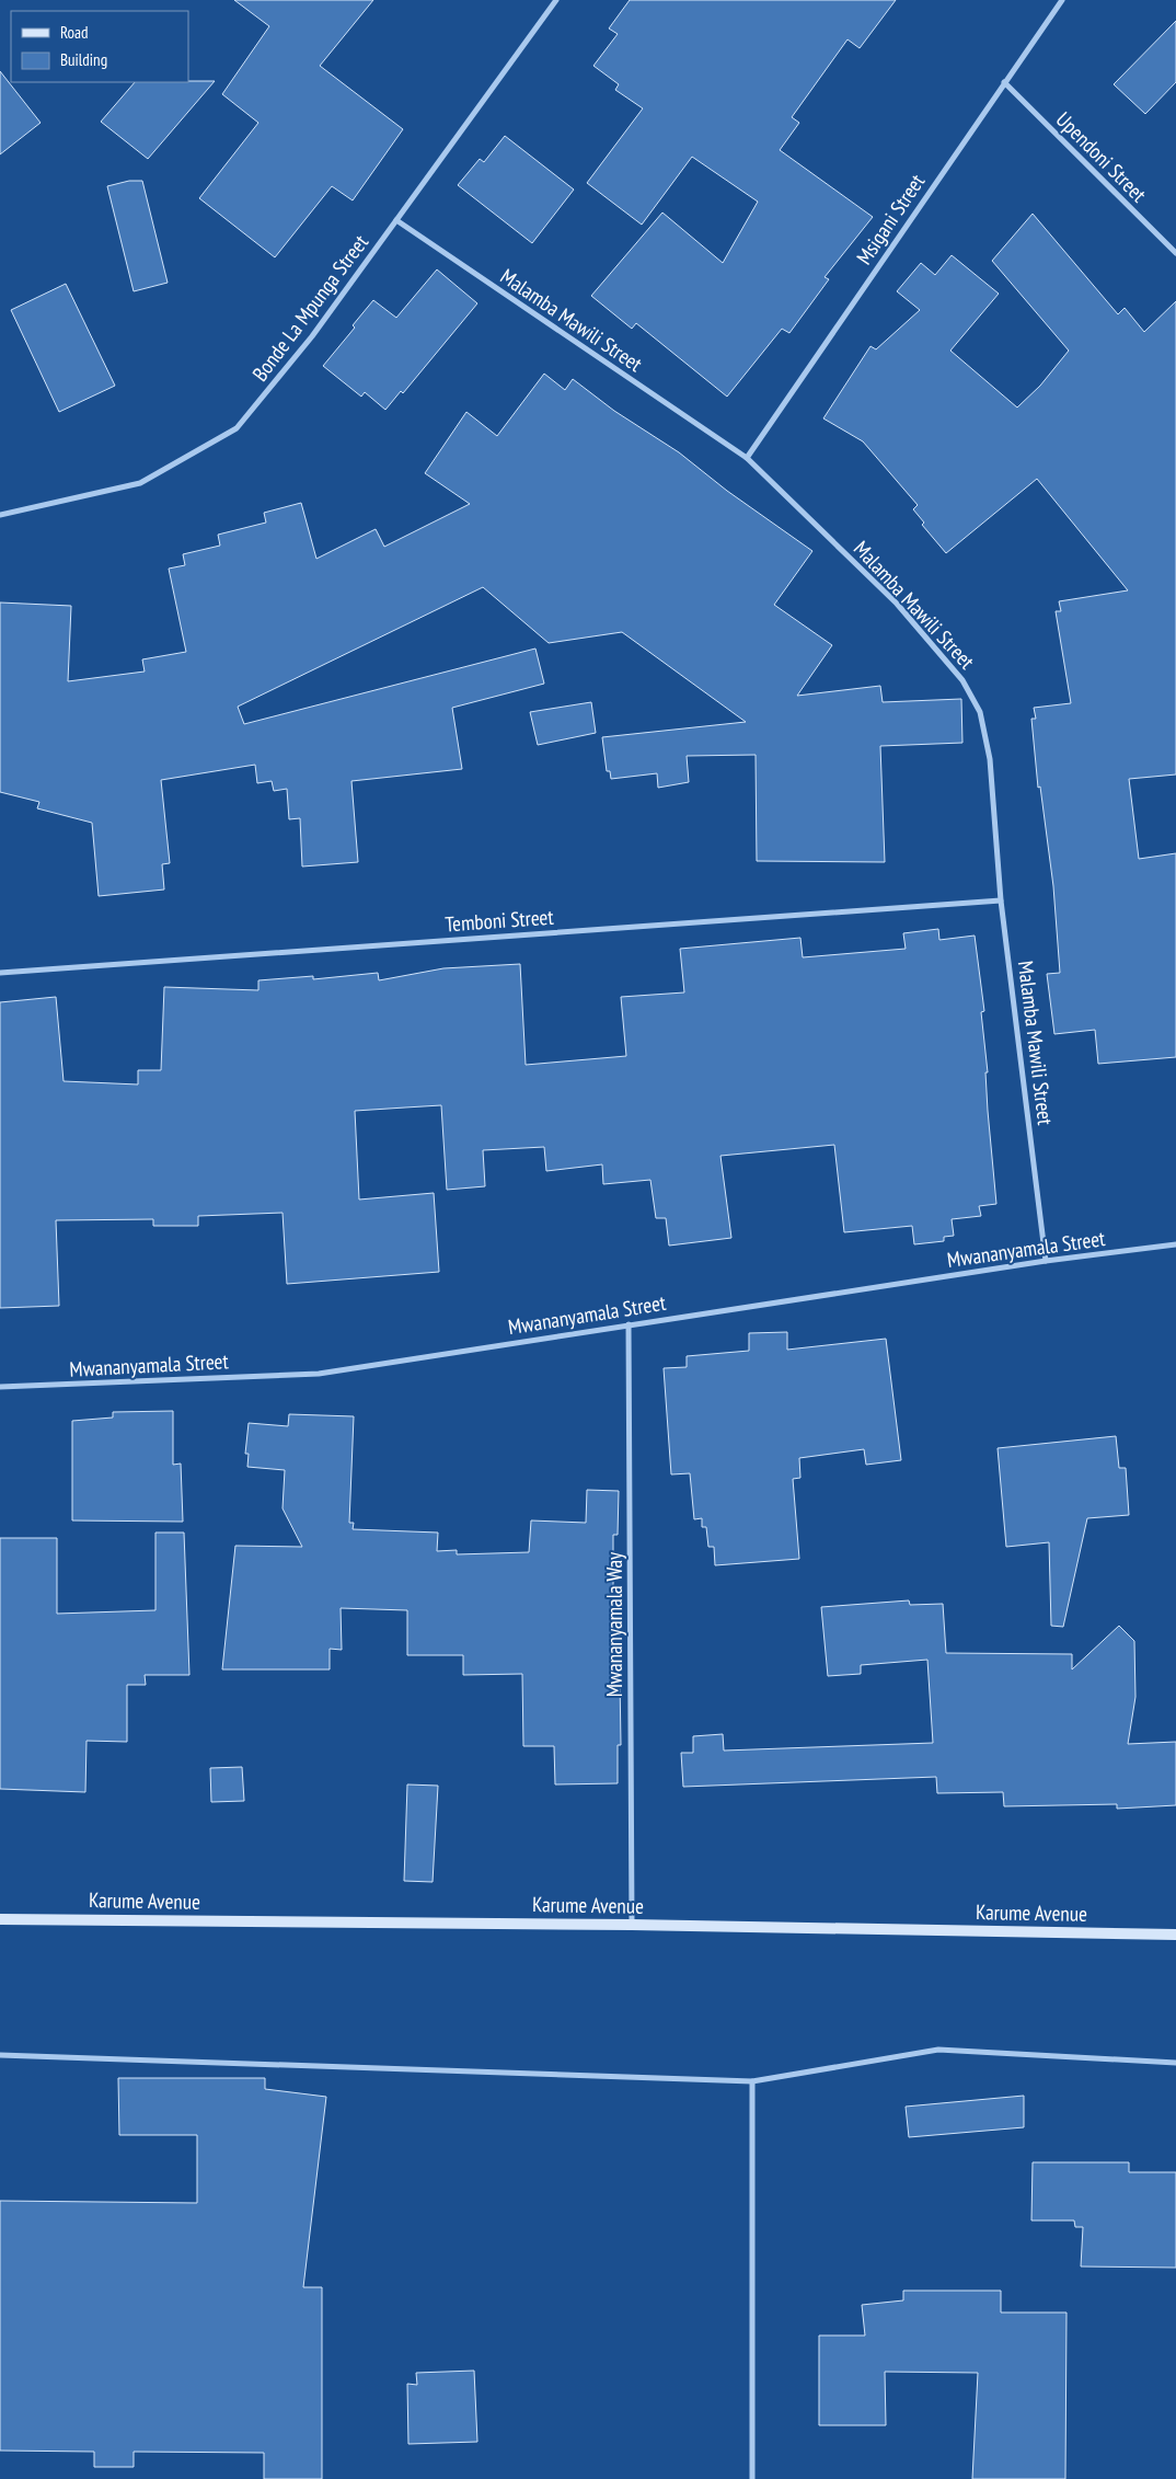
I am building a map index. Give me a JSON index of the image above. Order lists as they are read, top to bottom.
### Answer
{
  "streets": {
    "main road": ["Karume Avenue"],
    "street": [
      "Upendoni Street",
      "Msigani Street",
      "Bonde La Mpunga Street",
      "Malamba Mawili Street",
      "Temboni Street",
      "Mwananyamala Street",
      "Mwananyamala Way"
    ]
  },
  "crossings": [
    ["Upendoni Street", "Msigani Street"],
    ["Msigani Street", "Malamba Mawili Street"],
    ["Bonde La Mpunga Street", "Malamba Mawili Street"],
    ["Malamba Mawili Street", "Temboni Street"],
    ["Malamba Mawili Street", "Mwananyamala Street"],
    ["Mwananyamala Street", "Mwananyamala Way"],
    ["Mwananyamala Way", "Karume Avenue"]
  ],
  "legend": ["Road", "Building"]
}
